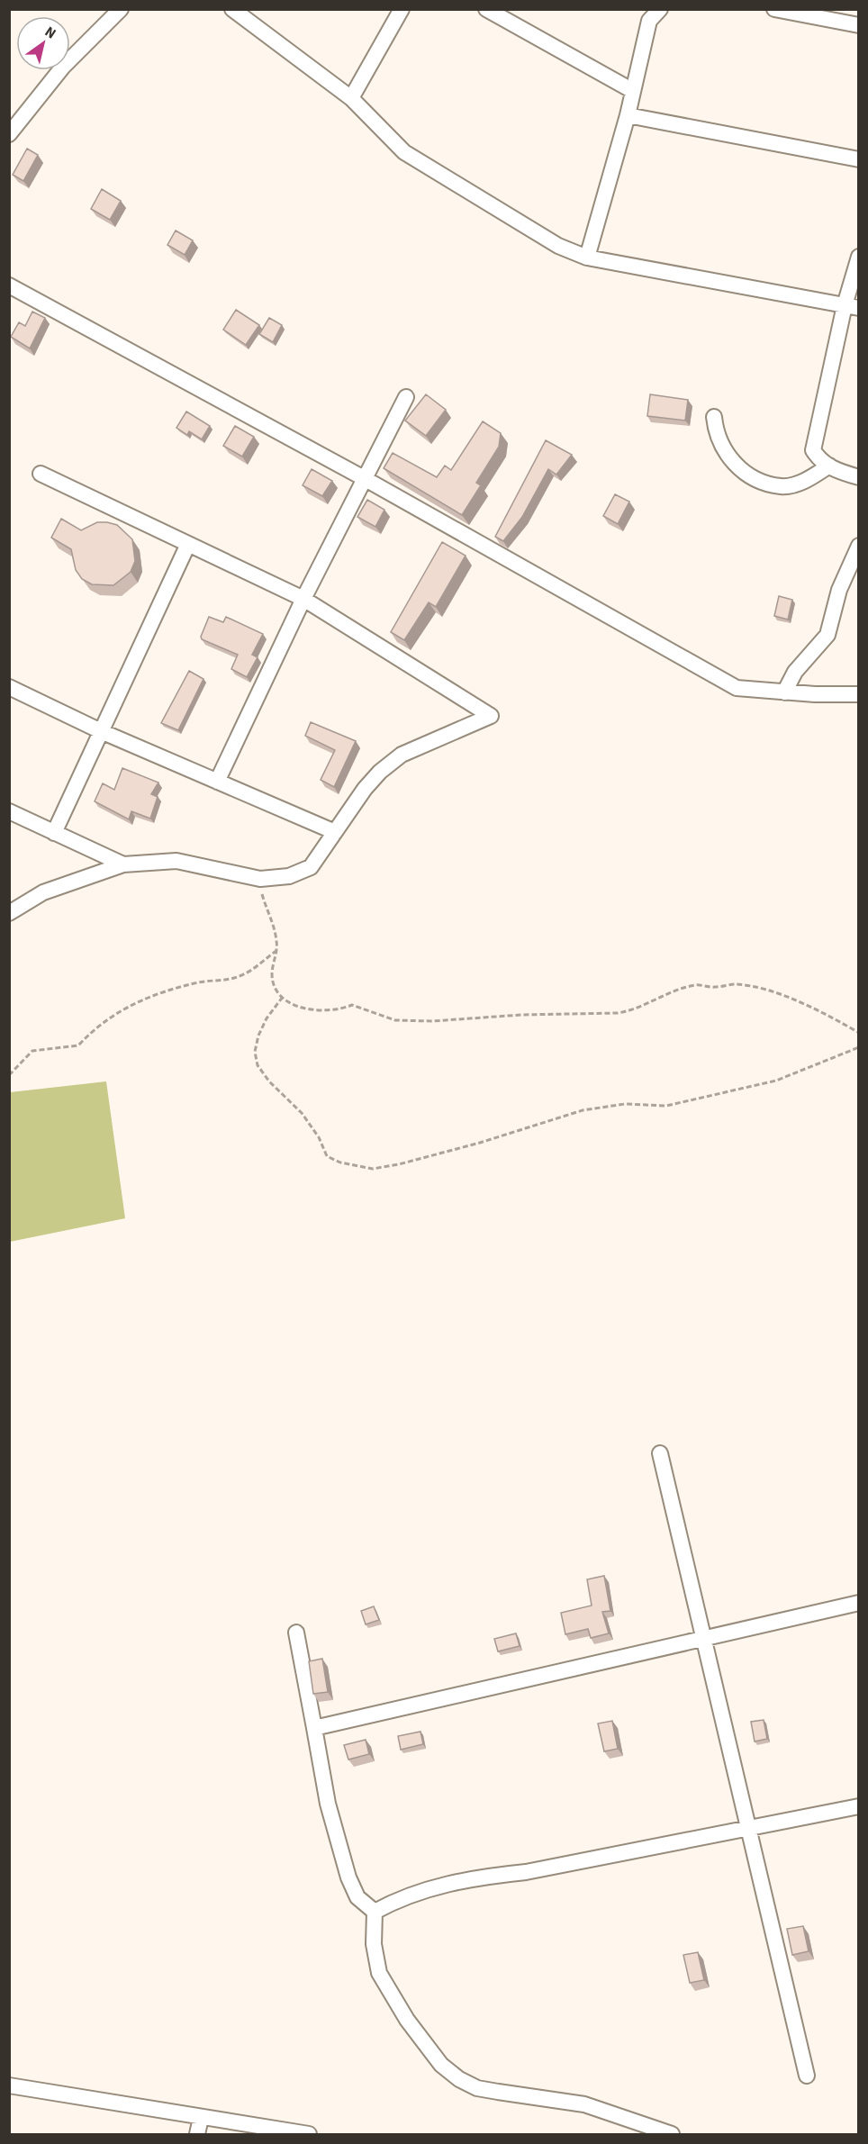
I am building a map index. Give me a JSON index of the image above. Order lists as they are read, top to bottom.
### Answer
{
  "north": "top right"
}
